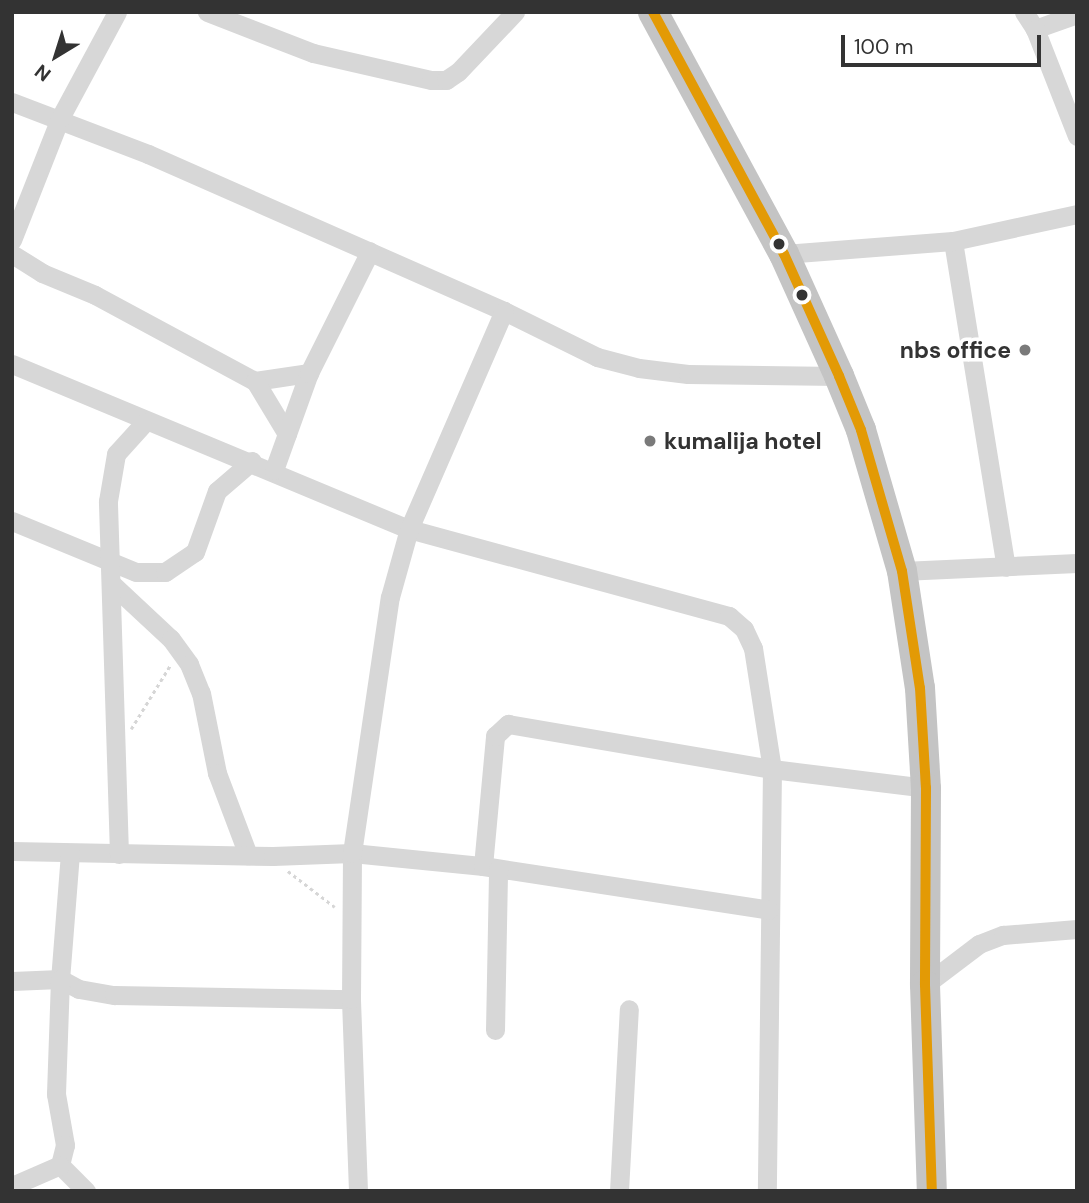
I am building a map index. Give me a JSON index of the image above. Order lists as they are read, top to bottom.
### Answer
{
  "places": ["nbs office", "kumalija hotel"],
  "scale_bar": "100 m",
  "north": "bottom left"
}
